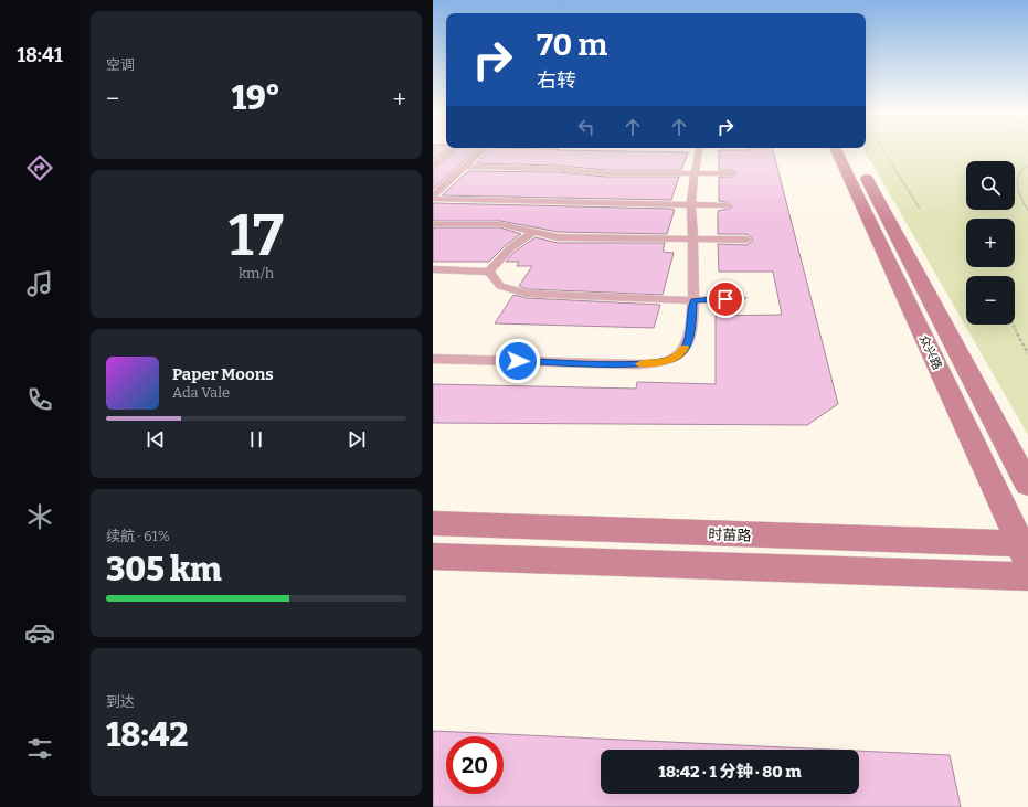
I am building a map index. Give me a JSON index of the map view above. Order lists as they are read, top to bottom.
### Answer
{
  "streets": {
    "street": ["众兴路", "时苗路"]
  },
  "crossings": [
    ["众兴路", "时苗路"]
  ],
  "page": {
    "tabs": "18:41",
    "tile": [
      "空调",
      ["17", "km/h"],
      ["续航 · 61%", "305 km"],
      ["到达", "18:42"]
    ],
    "turn": ["70 m", "右转"],
    "heat": ["−", "19°", "+"],
    "map_buttons": ["+", "−"],
    "song": ["Paper Moons", "Ada Vale"],
    "limit": "20",
    "trip": "18:42 · 1 分钟 · 80 m"
  }
}
